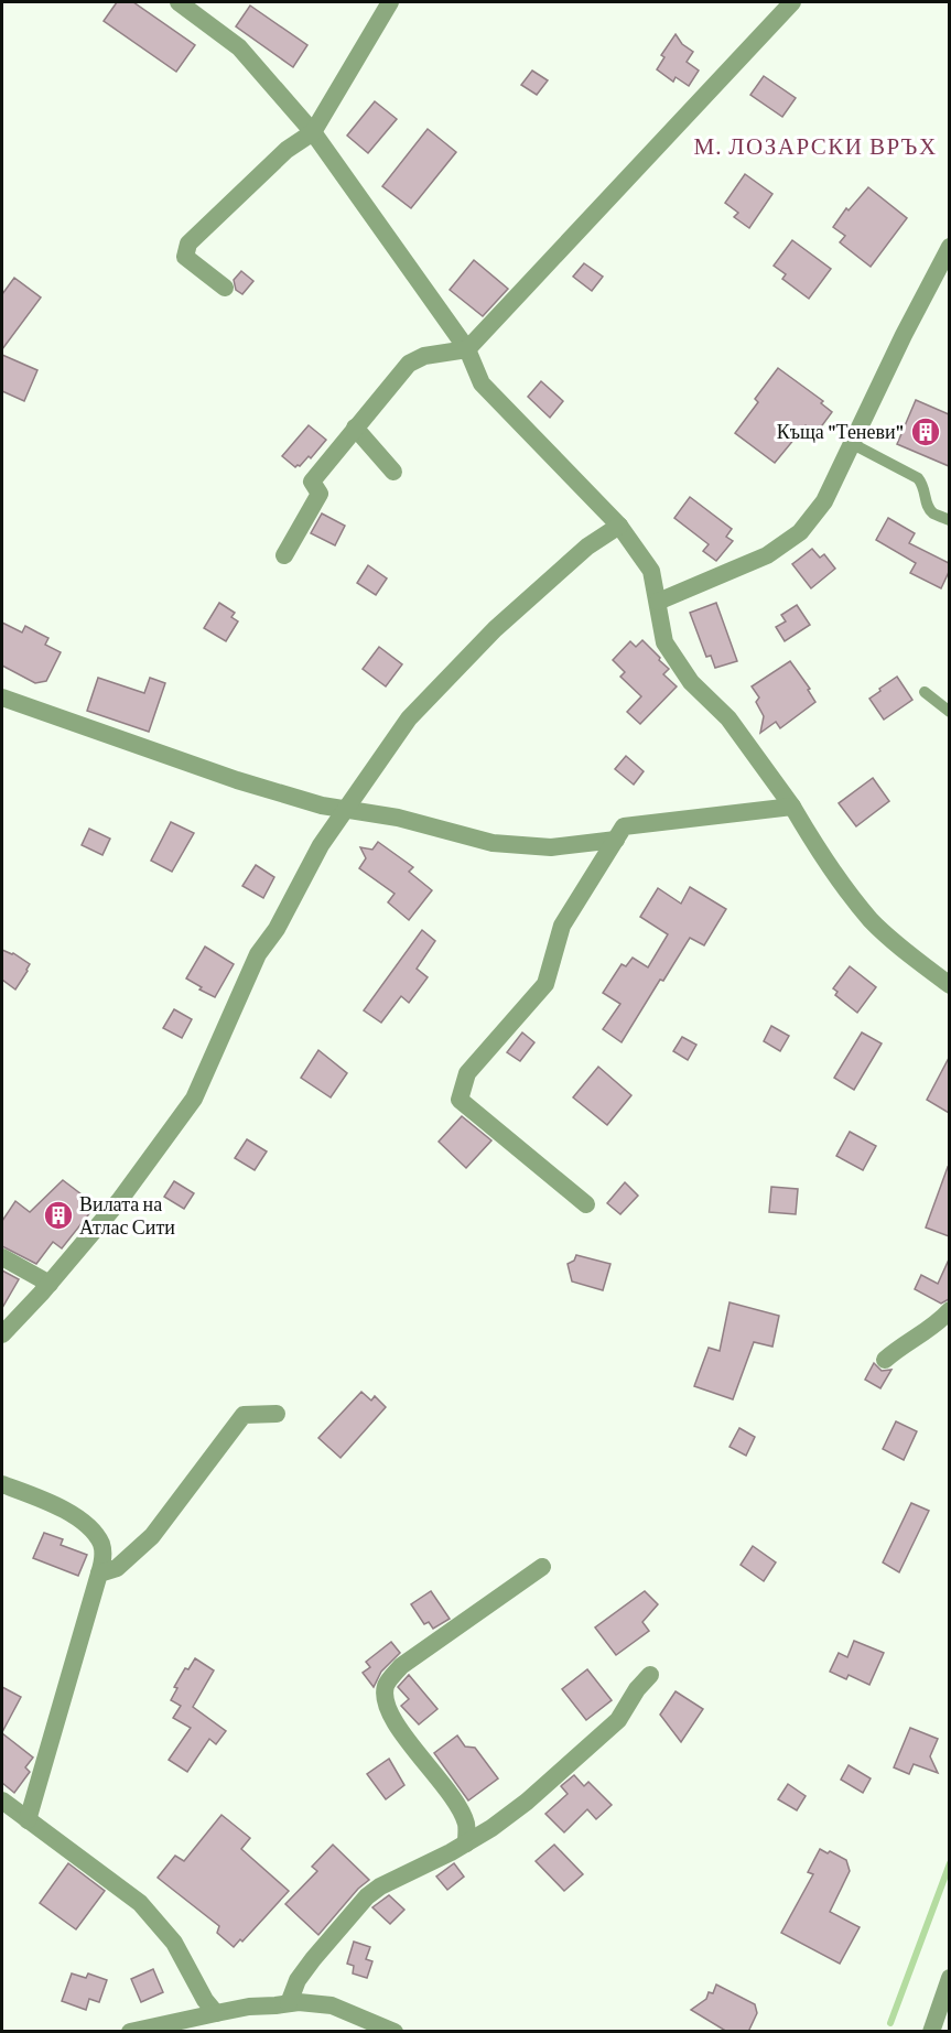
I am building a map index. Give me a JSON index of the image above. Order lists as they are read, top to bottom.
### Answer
{
  "districts": ["М. ЛОЗАРСКИ ВРЪХ"],
  "places": {
    "building": ["Къща \"Теневи\"", "Вилата на Атлас Сити"]
  }
}
